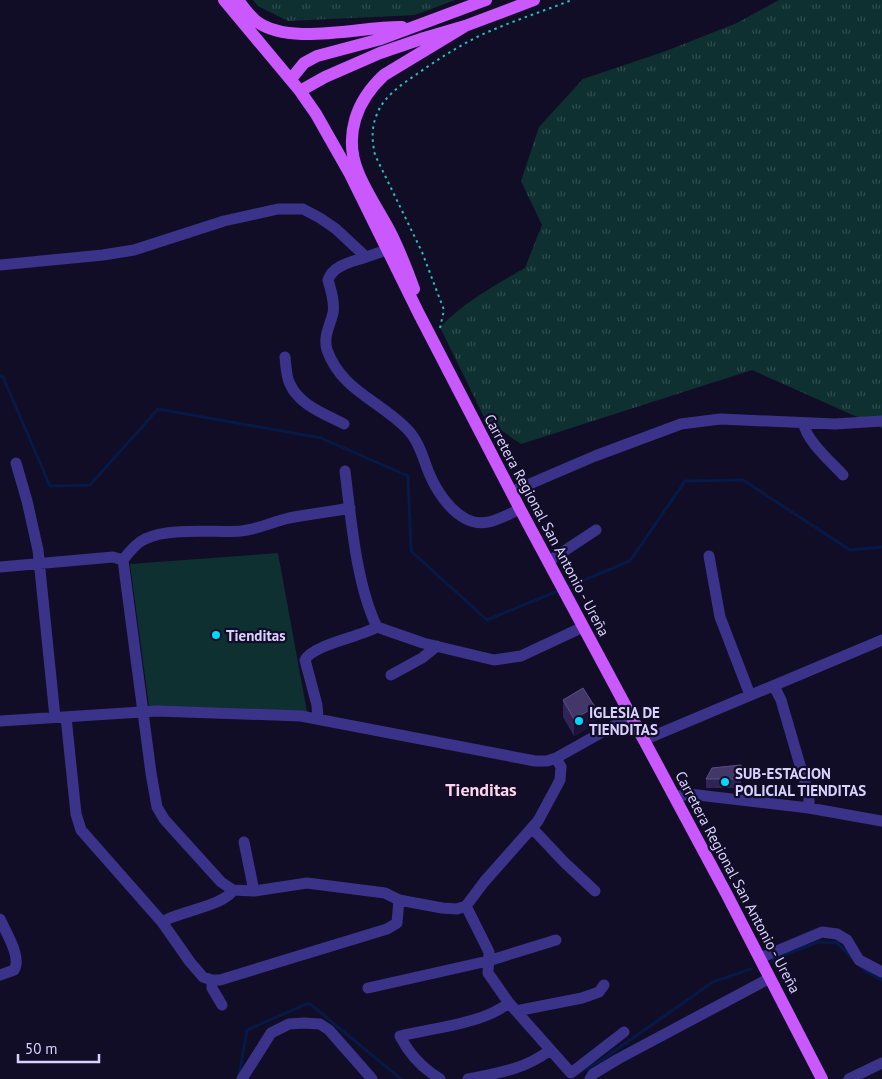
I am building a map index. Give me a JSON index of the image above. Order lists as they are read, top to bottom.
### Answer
{
  "streets": {
    "main road": ["Carretera Regional San Antonio - Ureña"]
  },
  "districts": ["Tienditas"],
  "places": ["Tienditas", "IGLESIA DE TIENDITAS", "SUB-ESTACION POLICIAL TIENDITAS"],
  "scale_bar": "50 m"
}
